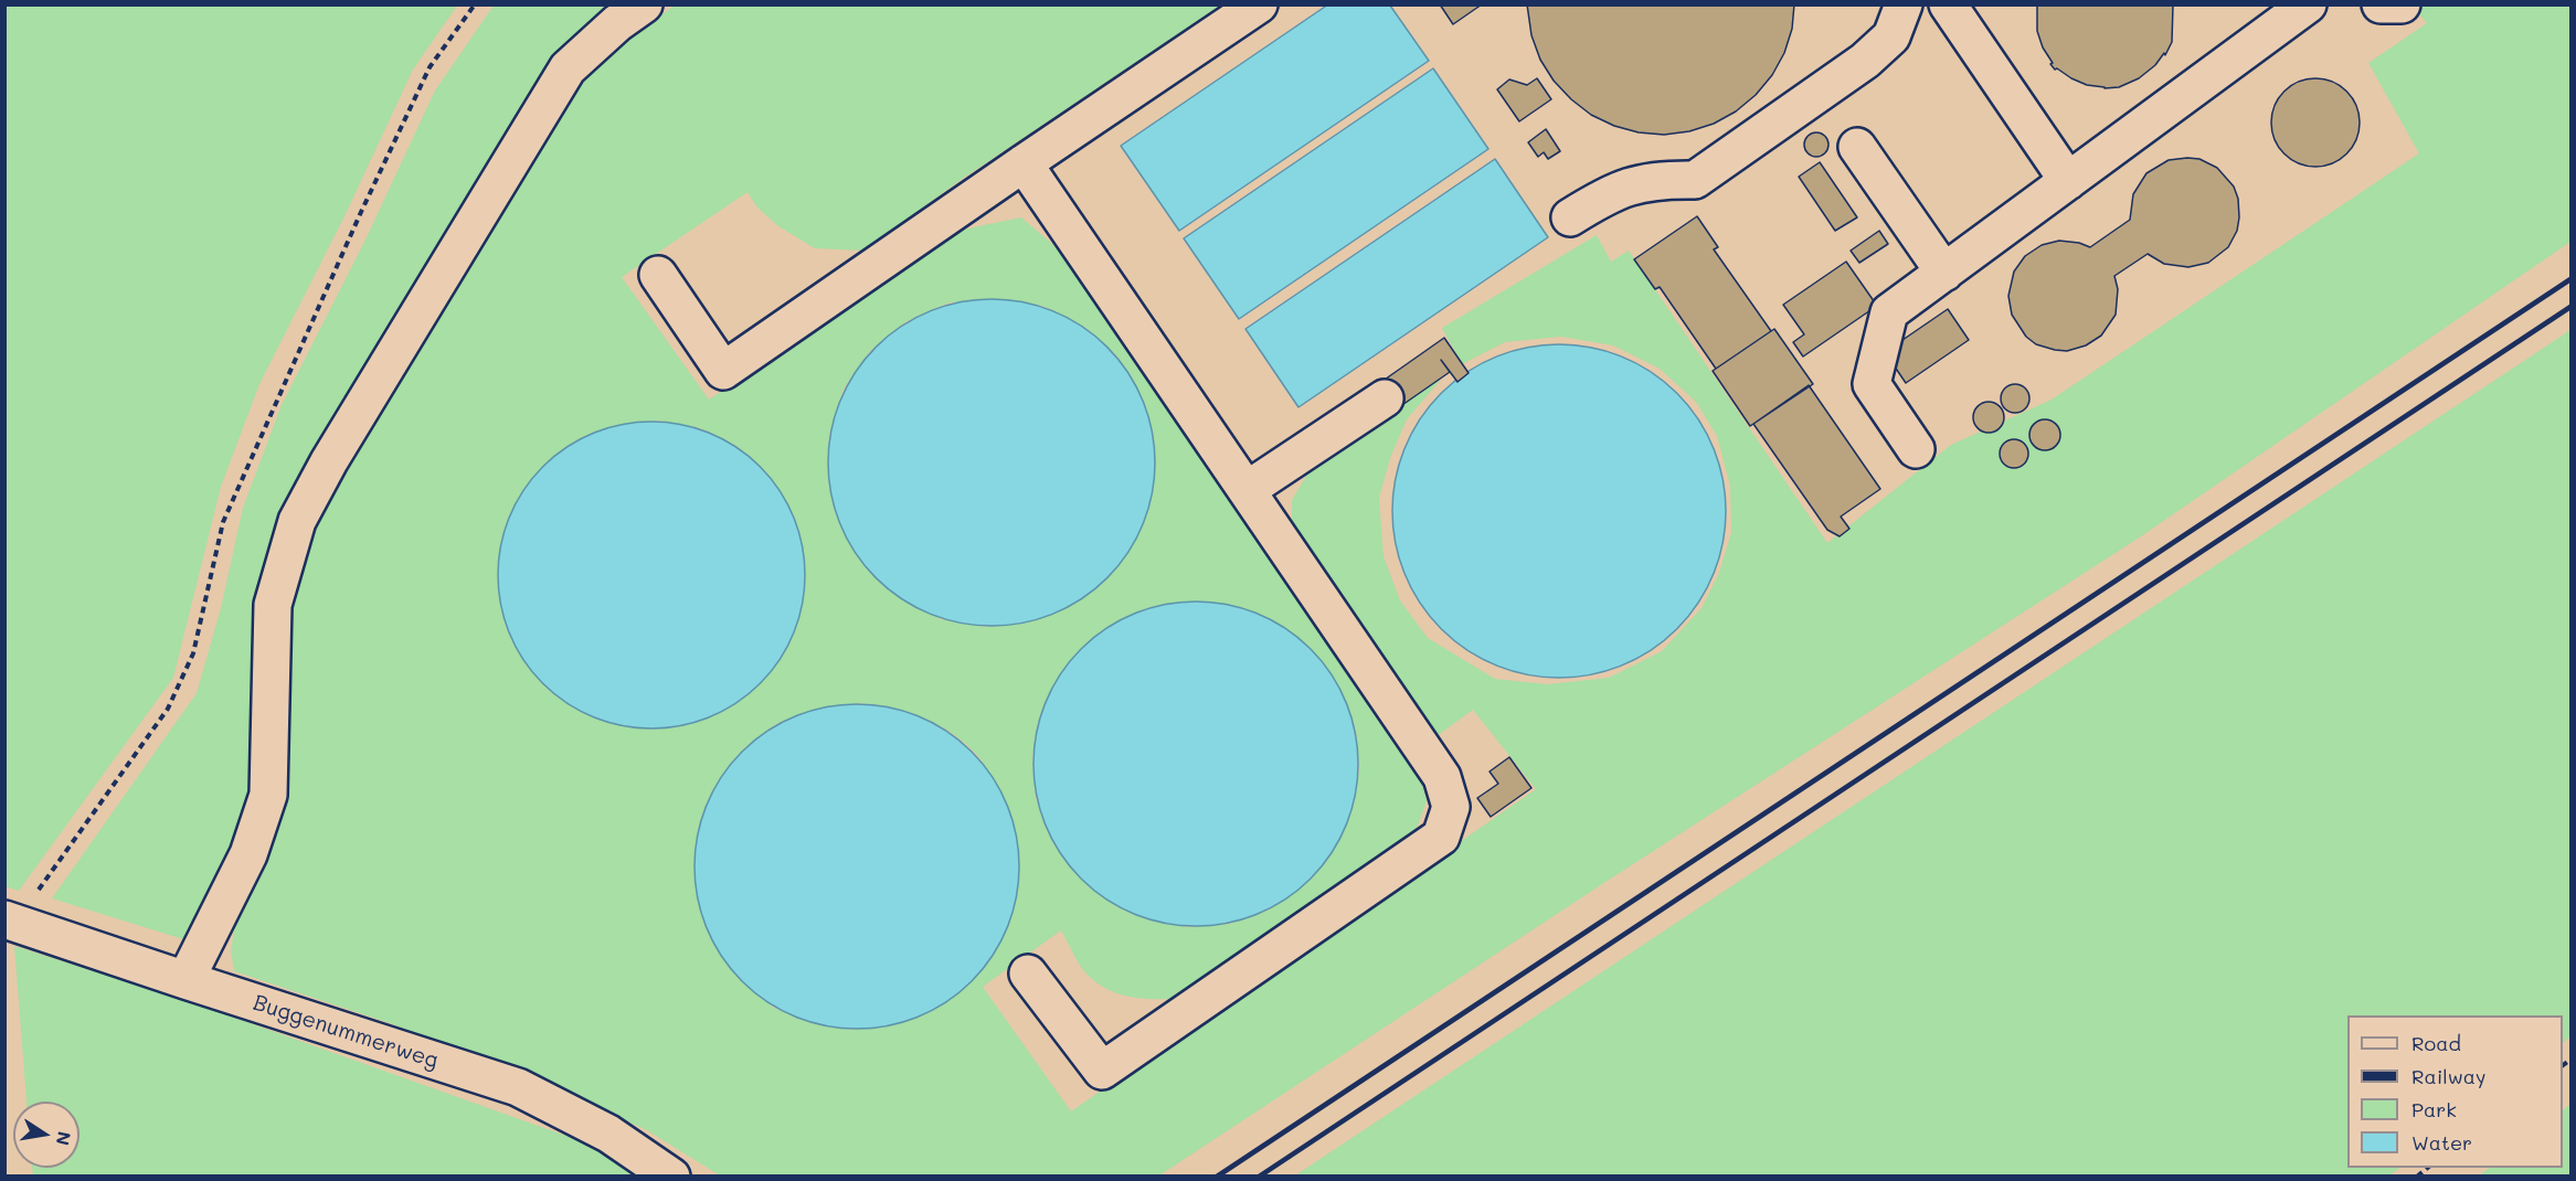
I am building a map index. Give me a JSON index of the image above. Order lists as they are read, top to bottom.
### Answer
{
  "streets": {
    "street": ["Buggenummerweg"]
  },
  "legend": [
    "Road",
    "Railway",
    "Park",
    "Water"
  ],
  "north": "right"
}
